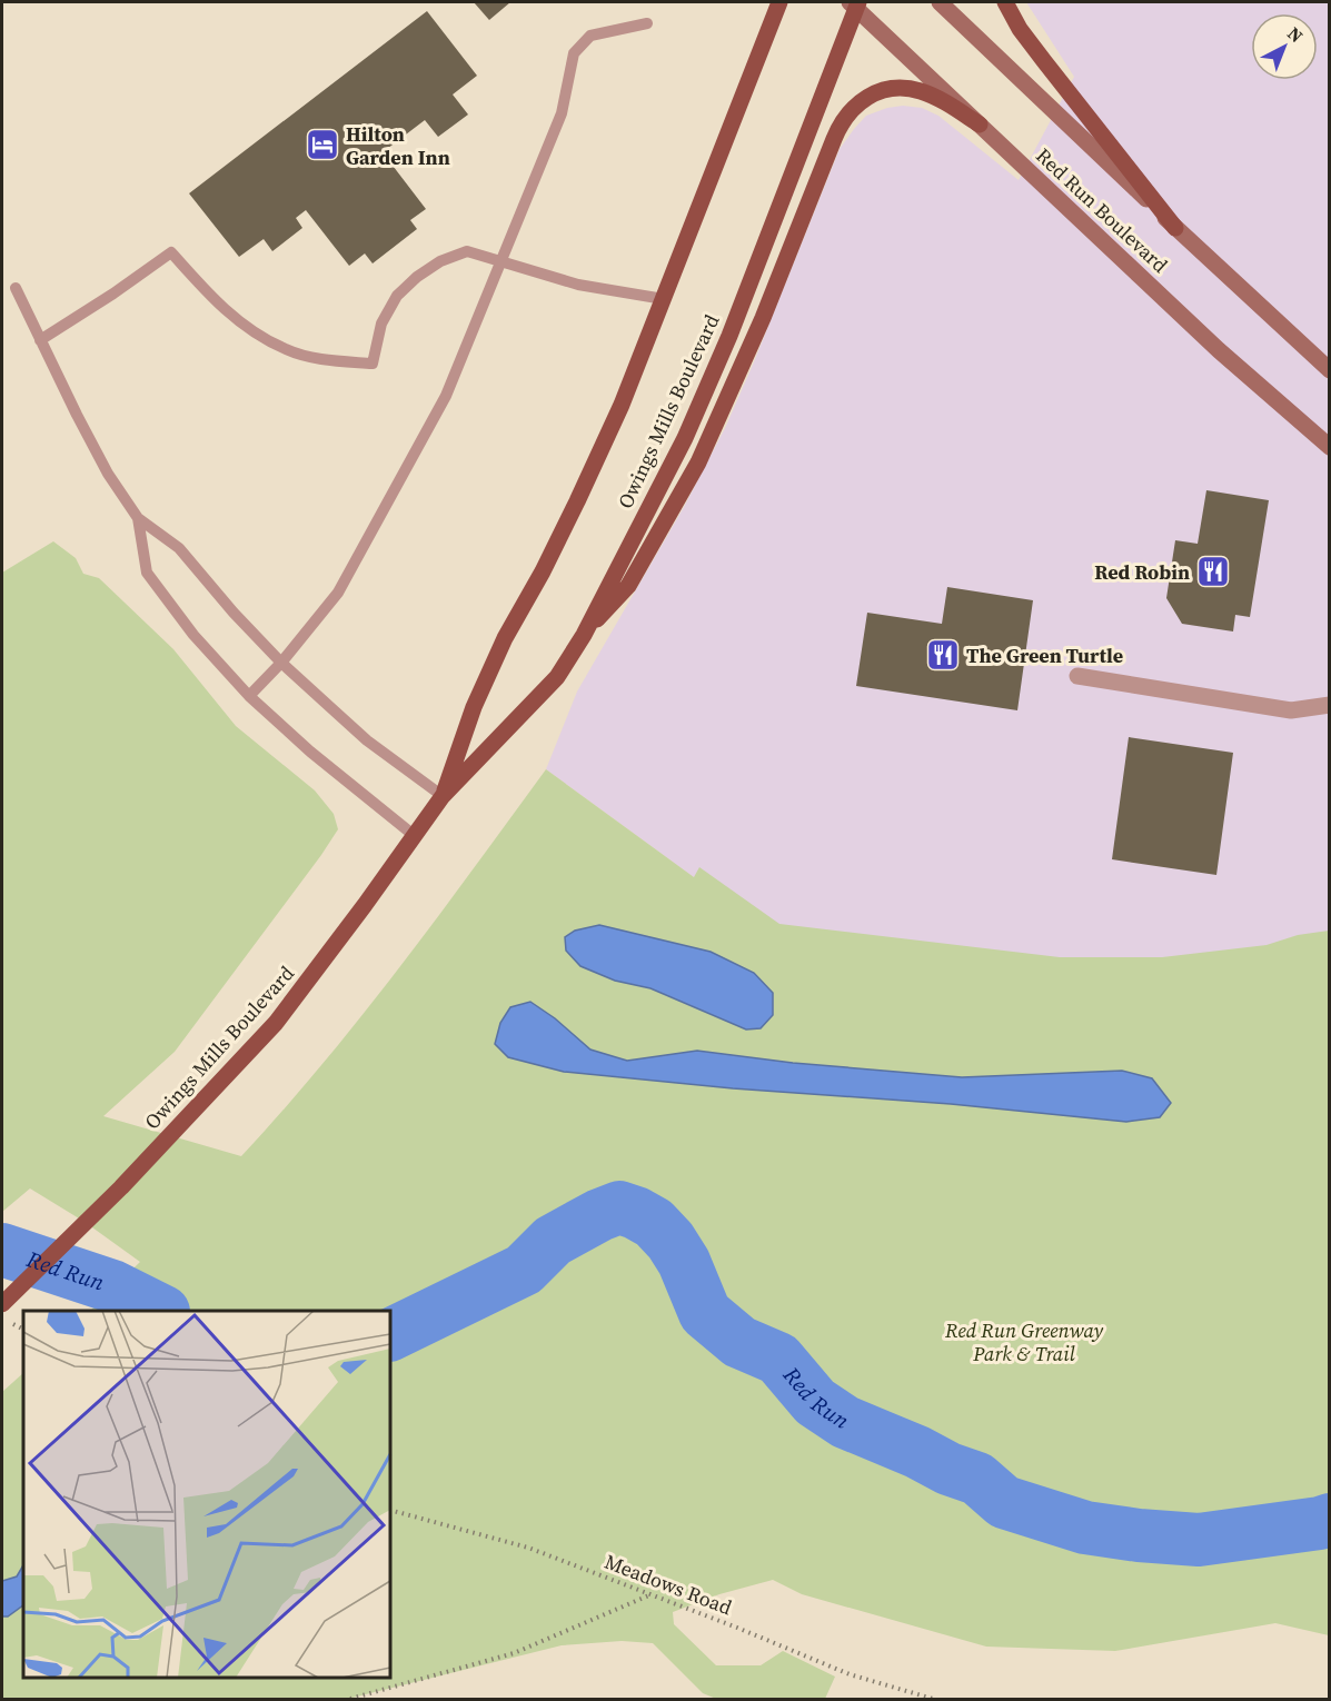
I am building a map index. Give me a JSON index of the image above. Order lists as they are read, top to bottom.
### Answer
{
  "streets": {
    "main road": ["Red Run Boulevard", "Owings Mills Boulevard"],
    "path": ["Meadows Road"]
  },
  "crossings": [
    ["Red Run Boulevard", "Owings Mills Boulevard"]
  ],
  "water": ["Red Run"],
  "parks": ["Red Run Greenway Park & Trail"],
  "places": {
    "hotel": ["Hilton Garden Inn"],
    "restaurant": ["Red Robin", "The Green Turtle"]
  },
  "north": "top right"
}
